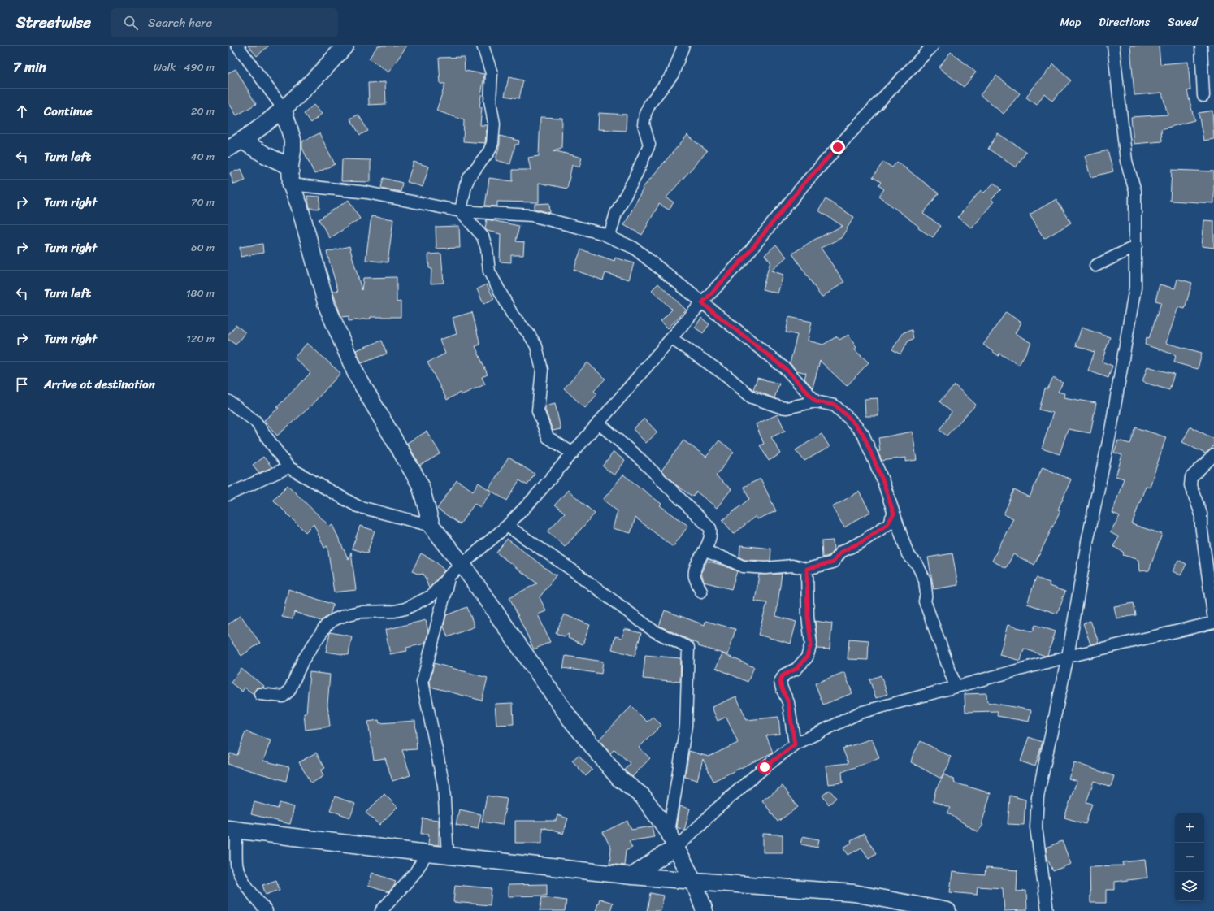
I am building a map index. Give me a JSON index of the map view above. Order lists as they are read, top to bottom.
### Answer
{
  "page": {
    "header": "Streetwise",
    "search": "Search here",
    "nav": ["Map", "Directions", "Saved"],
    "heading": ["7 min", "Walk · 490 m"],
    "list": [
      ["Continue", "20 m"],
      ["Turn left", "40 m"],
      ["Turn right", "70 m"],
      ["Turn right", "60 m"],
      ["Turn left", "180 m"],
      ["Turn right", "120 m"],
      "Arrive at destination"
    ],
    "map_buttons": ["+", "−"]
  }
}
